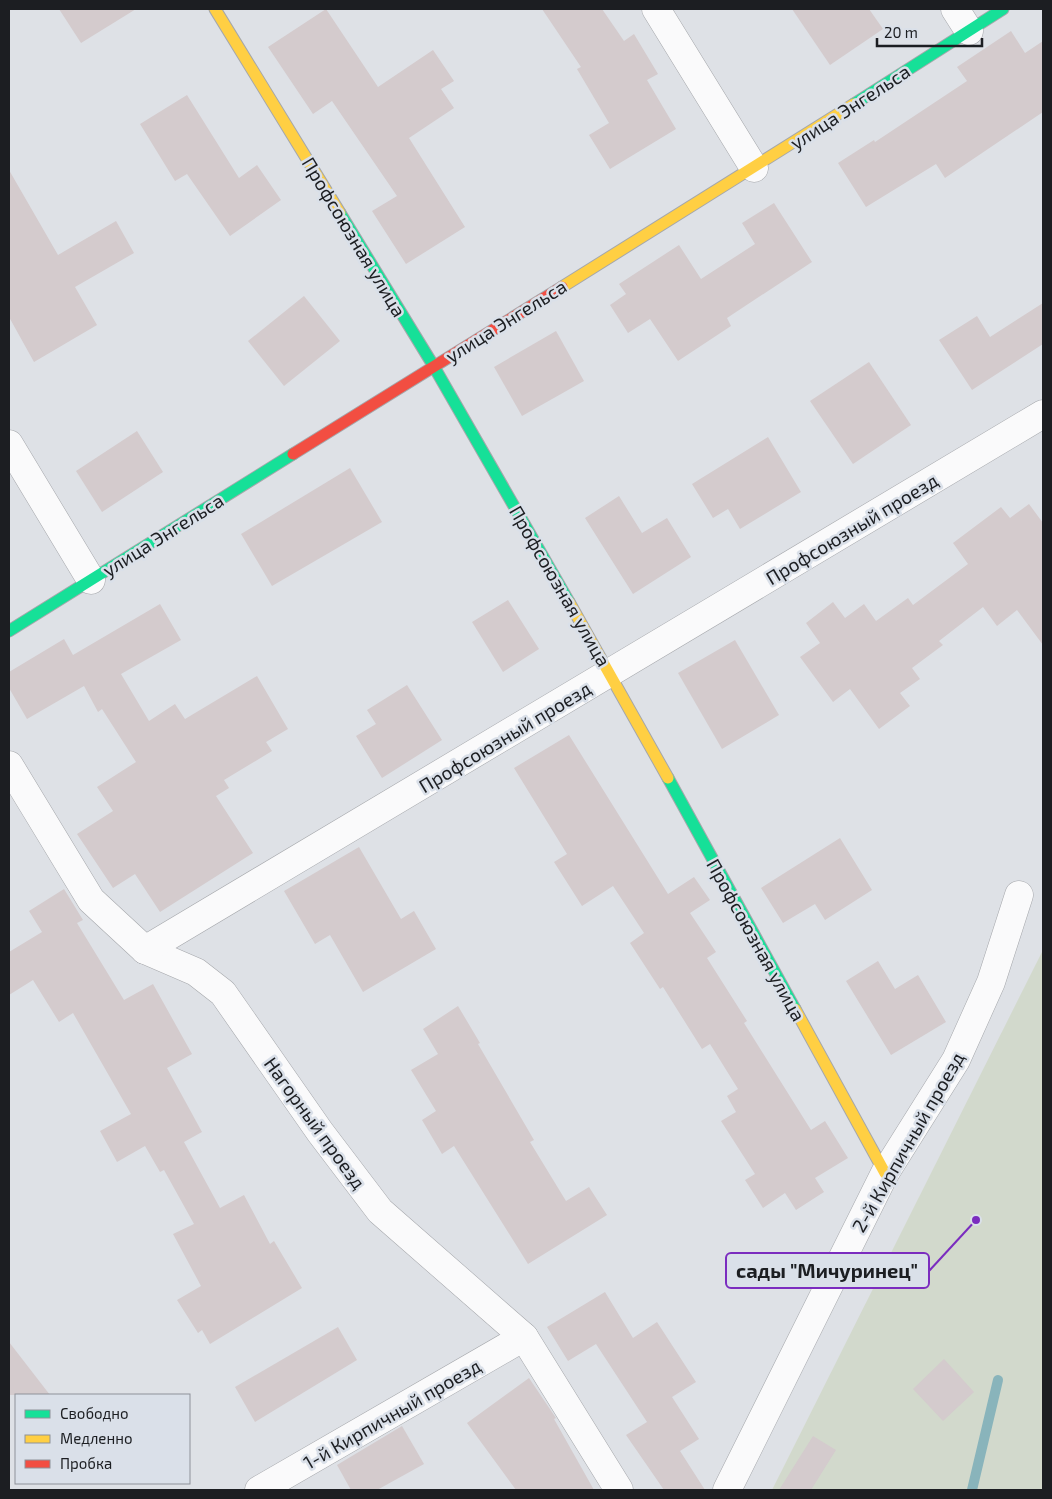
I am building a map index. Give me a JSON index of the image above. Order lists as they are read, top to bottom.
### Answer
{
  "streets": {
    "street": [
      "улица Энгельса",
      "Профсоюзная улица",
      "Профсоюзный проезд",
      "Нагорный проезд",
      "2-й Кирпичный проезд",
      "1-й Кирпичный проезд"
    ]
  },
  "crossings": [
    ["улица Энгельса", "Профсоюзная улица"],
    ["Профсоюзная улица", "Профсоюзный проезд"],
    ["Профсоюзная улица", "2-й Кирпичный проезд"],
    ["Профсоюзный проезд", "Нагорный проезд"],
    ["Нагорный проезд", "1-й Кирпичный проезд"]
  ],
  "places": ["сады \"Мичуринец\""],
  "legend": ["Свободно", "Медленно", "Пробка"],
  "scale_bar": "20 m"
}
